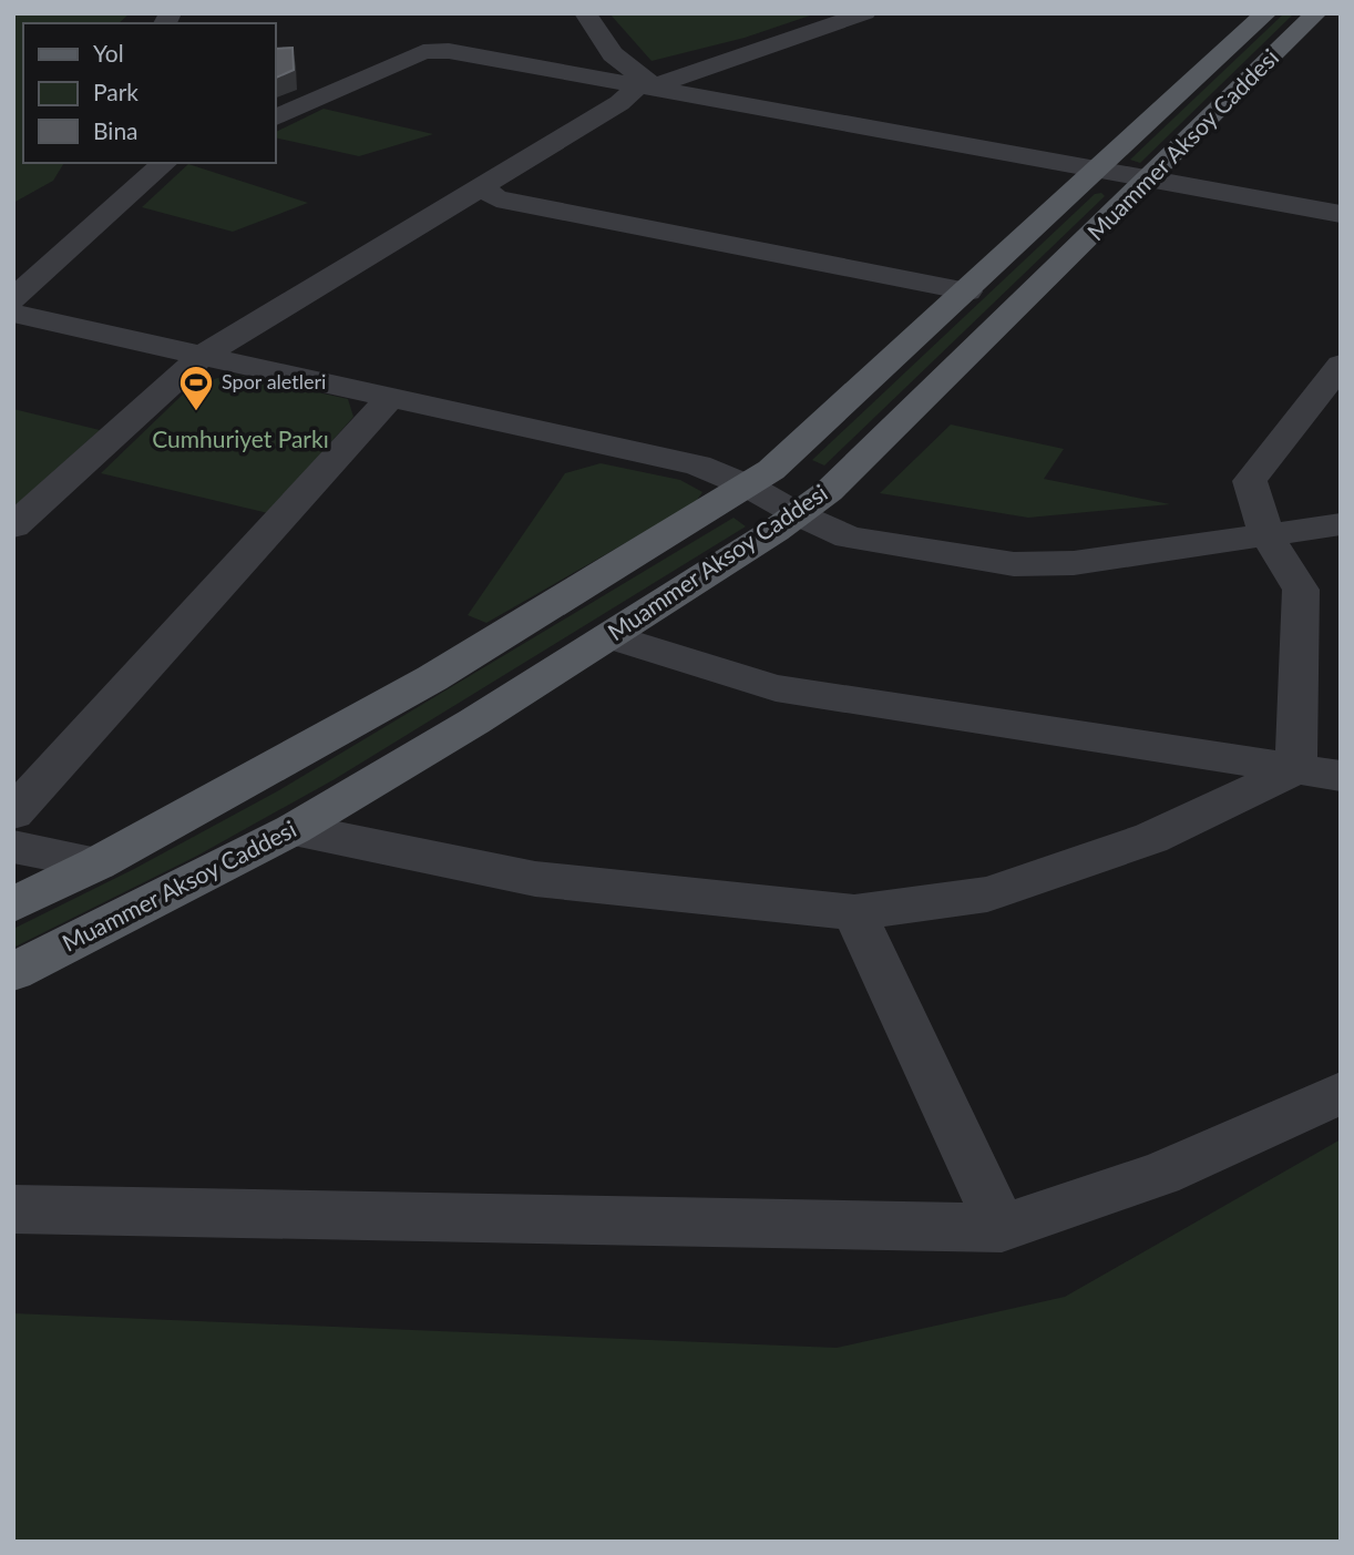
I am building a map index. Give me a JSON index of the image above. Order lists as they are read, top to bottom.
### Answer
{
  "streets": {
    "main road": ["Muammer Aksoy Caddesi"]
  },
  "parks": ["Cumhuriyet Parkı"],
  "places": {
    "sports": ["Spor aletleri"]
  },
  "legend": ["Yol", "Park", "Bina"]
}
